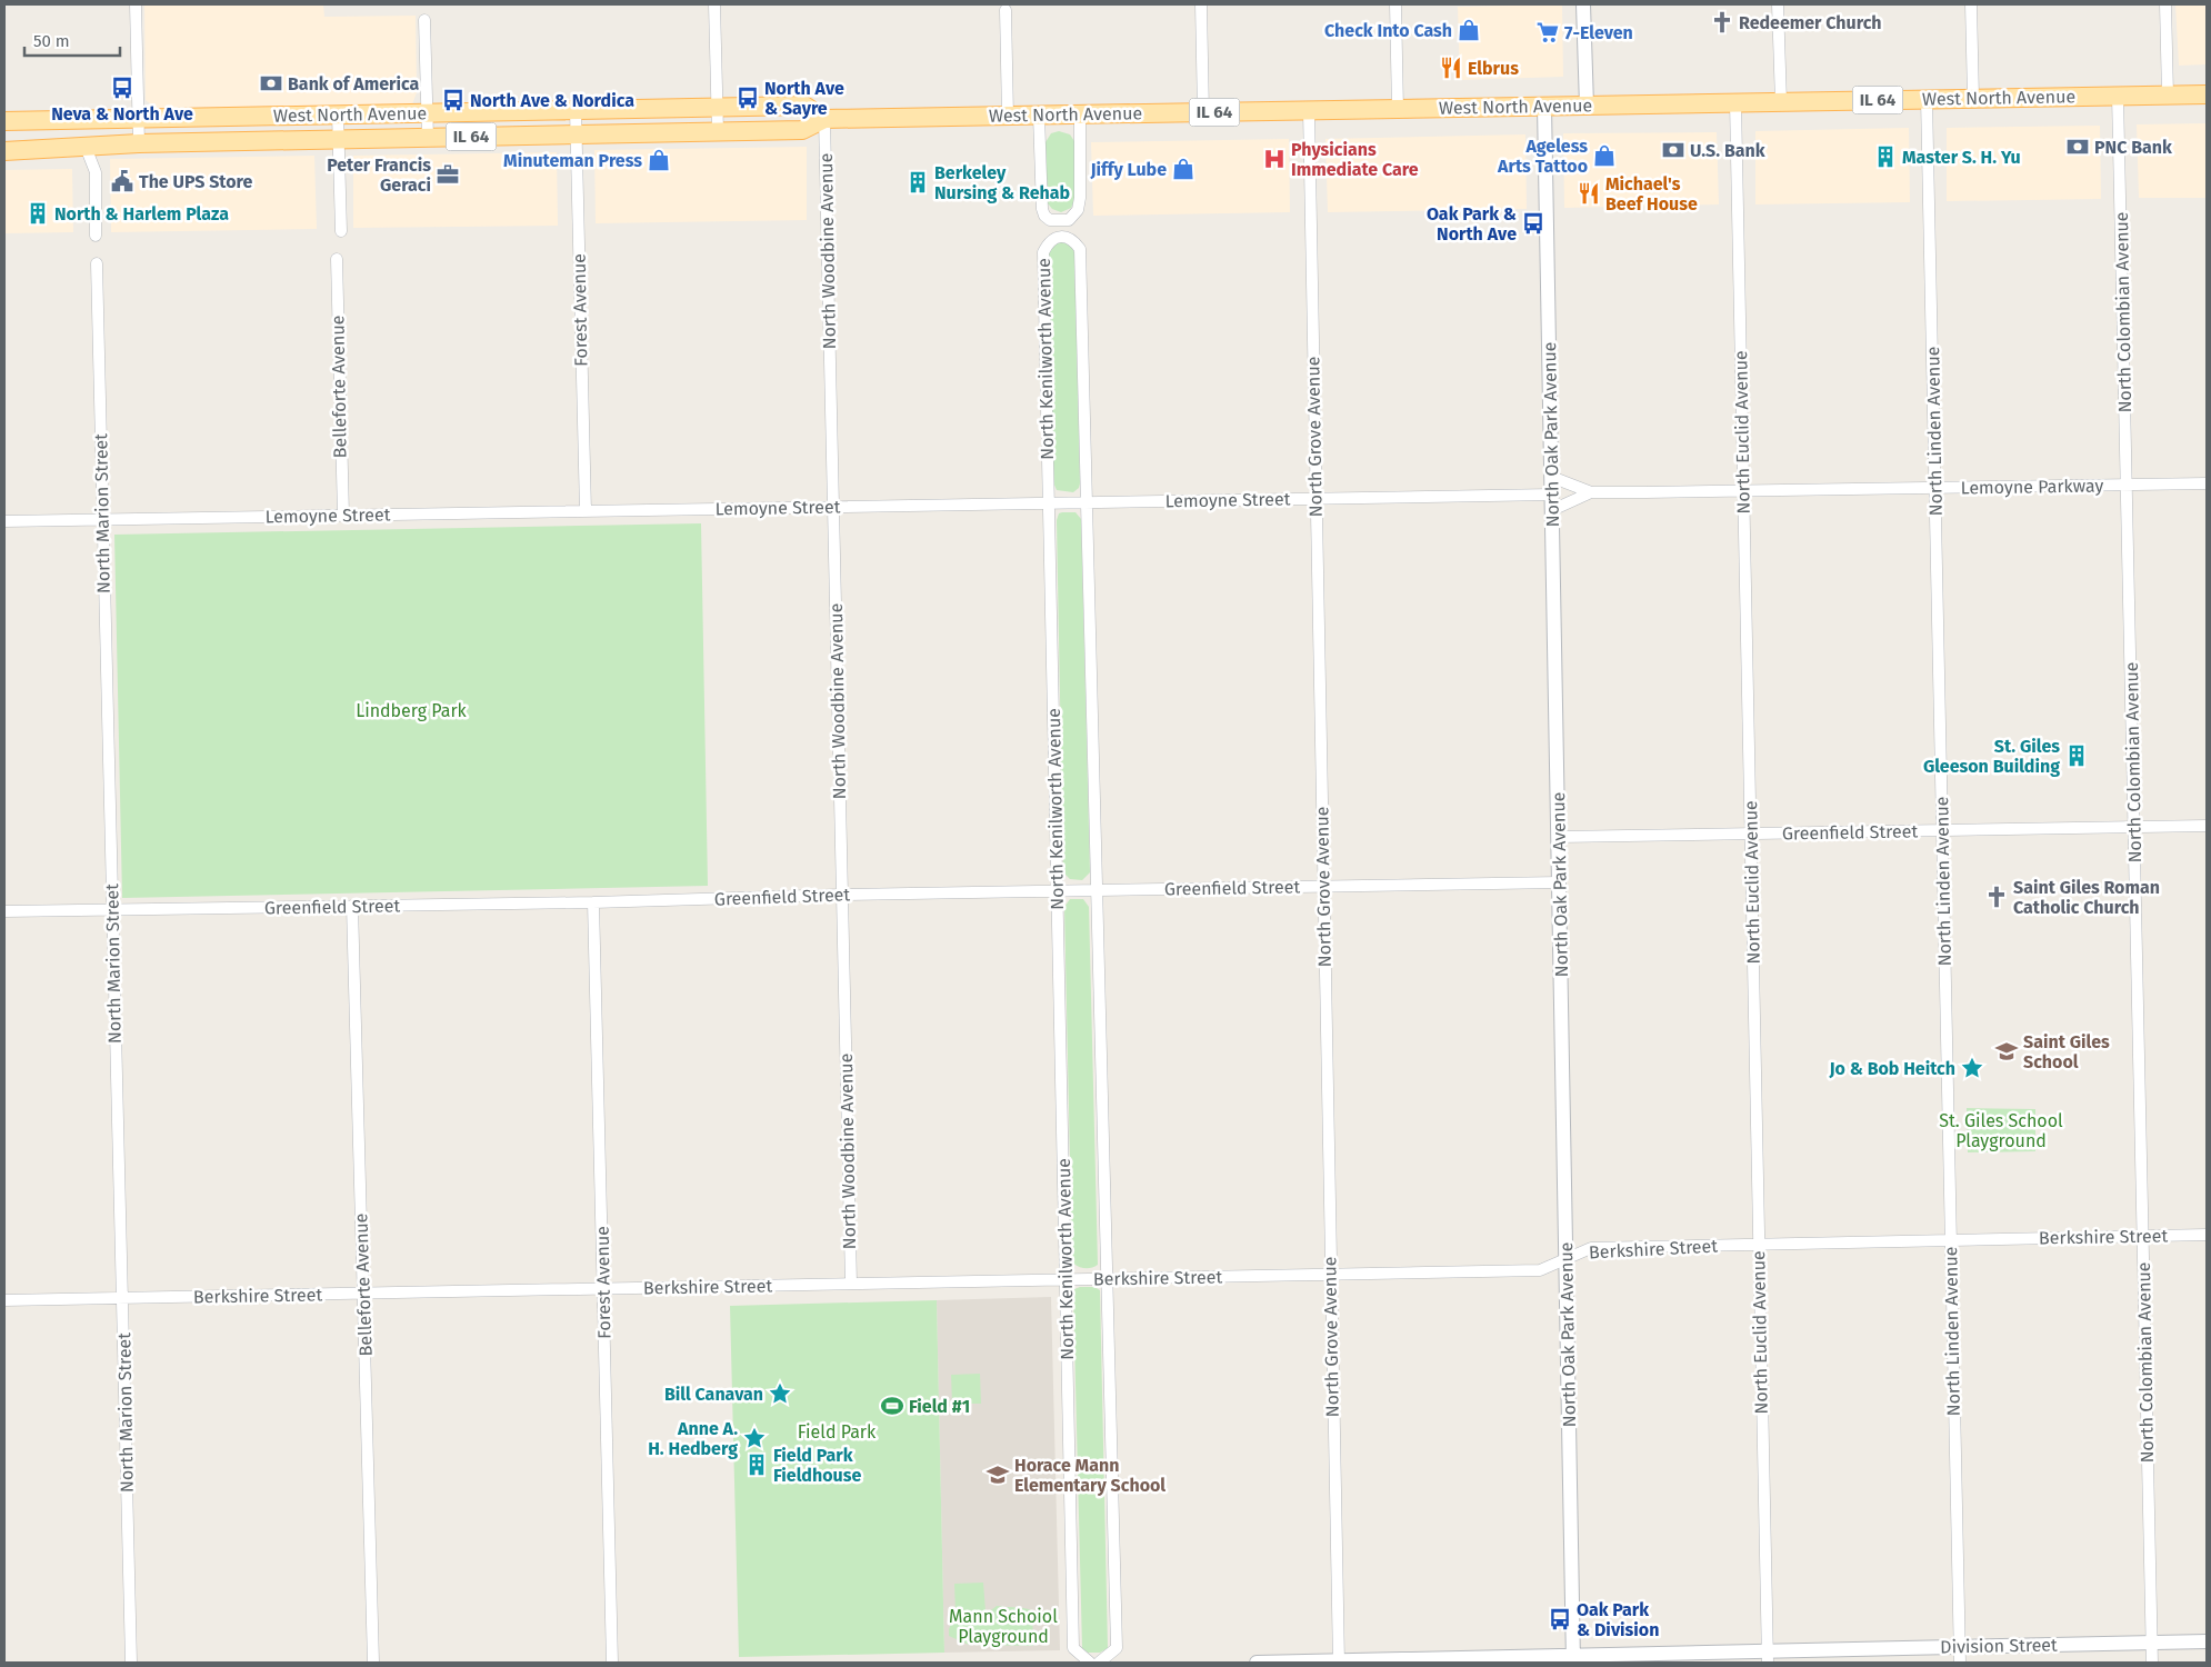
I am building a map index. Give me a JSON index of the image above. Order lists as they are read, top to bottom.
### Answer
{
  "streets": {
    "main road": ["West North Avenue", "IL 64"],
    "street": [
      "North Woodbine Avenue",
      "Forest Avenue",
      "North Colombian Avenue",
      "North Kenilworth Avenue",
      "Belleforte Avenue",
      "North Linden Avenue",
      "North Euclid Avenue",
      "North Oak Park Avenue",
      "North Grove Avenue",
      "Lemoyne Parkway",
      "Lemoyne Street",
      "North Marion Street",
      "Greenfield Street",
      "Berkshire Street",
      "Division Street"
    ]
  },
  "crossings": [
    ["West North Avenue", "North Woodbine Avenue"],
    ["West North Avenue", "Forest Avenue"],
    ["West North Avenue", "North Colombian Avenue"],
    ["West North Avenue", "North Linden Avenue"],
    ["West North Avenue", "North Euclid Avenue"],
    ["West North Avenue", "North Oak Park Avenue"],
    ["West North Avenue", "North Grove Avenue"],
    ["North Woodbine Avenue", "Lemoyne Street"],
    ["North Woodbine Avenue", "Greenfield Street"],
    ["North Woodbine Avenue", "Berkshire Street"],
    ["Forest Avenue", "Lemoyne Street"],
    ["Forest Avenue", "Greenfield Street"],
    ["Forest Avenue", "Berkshire Street"],
    ["North Colombian Avenue", "Lemoyne Parkway"],
    ["North Colombian Avenue", "Greenfield Street"],
    ["North Colombian Avenue", "Berkshire Street"],
    ["North Colombian Avenue", "Division Street"],
    ["North Kenilworth Avenue", "Lemoyne Street"],
    ["North Kenilworth Avenue", "Greenfield Street"],
    ["North Kenilworth Avenue", "Berkshire Street"],
    ["Belleforte Avenue", "Lemoyne Street"],
    ["Belleforte Avenue", "Greenfield Street"],
    ["Belleforte Avenue", "Berkshire Street"],
    ["North Linden Avenue", "Lemoyne Parkway"],
    ["North Linden Avenue", "Greenfield Street"],
    ["North Linden Avenue", "Berkshire Street"],
    ["North Linden Avenue", "Division Street"],
    ["North Euclid Avenue", "Lemoyne Parkway"],
    ["North Euclid Avenue", "Greenfield Street"],
    ["North Euclid Avenue", "Berkshire Street"],
    ["North Euclid Avenue", "Division Street"],
    ["North Oak Park Avenue", "Lemoyne Parkway"],
    ["North Oak Park Avenue", "Lemoyne Street"],
    ["North Oak Park Avenue", "Greenfield Street"],
    ["North Oak Park Avenue", "Berkshire Street"],
    ["North Oak Park Avenue", "Division Street"],
    ["North Grove Avenue", "Lemoyne Street"],
    ["North Grove Avenue", "Greenfield Street"],
    ["North Grove Avenue", "Berkshire Street"],
    ["North Grove Avenue", "Division Street"],
    ["Lemoyne Street", "North Marion Street"],
    ["North Marion Street", "Greenfield Street"],
    ["North Marion Street", "Berkshire Street"]
  ],
  "parks": [
    "Lindberg Park",
    "St. Giles School Playground",
    "Field Park",
    "Mann Schoiol Playground"
  ],
  "places": {
    "church": ["Redeemer Church", "Saint Giles Roman Catholic Church"],
    "shop": [
      "Check Into Cash",
      "Ageless Arts Tattoo",
      "Minuteman Press",
      "Jiffy Lube"
    ],
    "supermarket": ["7-Eleven"],
    "restaurant": ["Elbrus", "Michael's Beef House"],
    "bank": ["Bank of America", "PNC Bank", "U.S. Bank"],
    "bus stop": [
      "Neva & North Ave",
      "North Ave & Sayre",
      "North Ave & Nordica",
      "Oak Park & North Ave",
      "Oak Park & Division"
    ],
    "building": [
      "Master S. H. Yu",
      "Berkeley Nursing & Rehab",
      "North & Harlem Plaza",
      "St. Giles Gleeson Building",
      "Field Park Fieldhouse"
    ],
    "hospital": ["Physicians Immediate Care"],
    "office": ["Peter Francis Geraci"],
    "public building": ["The UPS Store"],
    "school or university": ["Saint Giles School", "Horace Mann Elementary School"],
    "place": ["Jo & Bob Heitch", "Bill Canavan", "Anne A. H. Hedberg"],
    "sports": ["Field #1"]
  },
  "scale_bar": "50 m"
}
